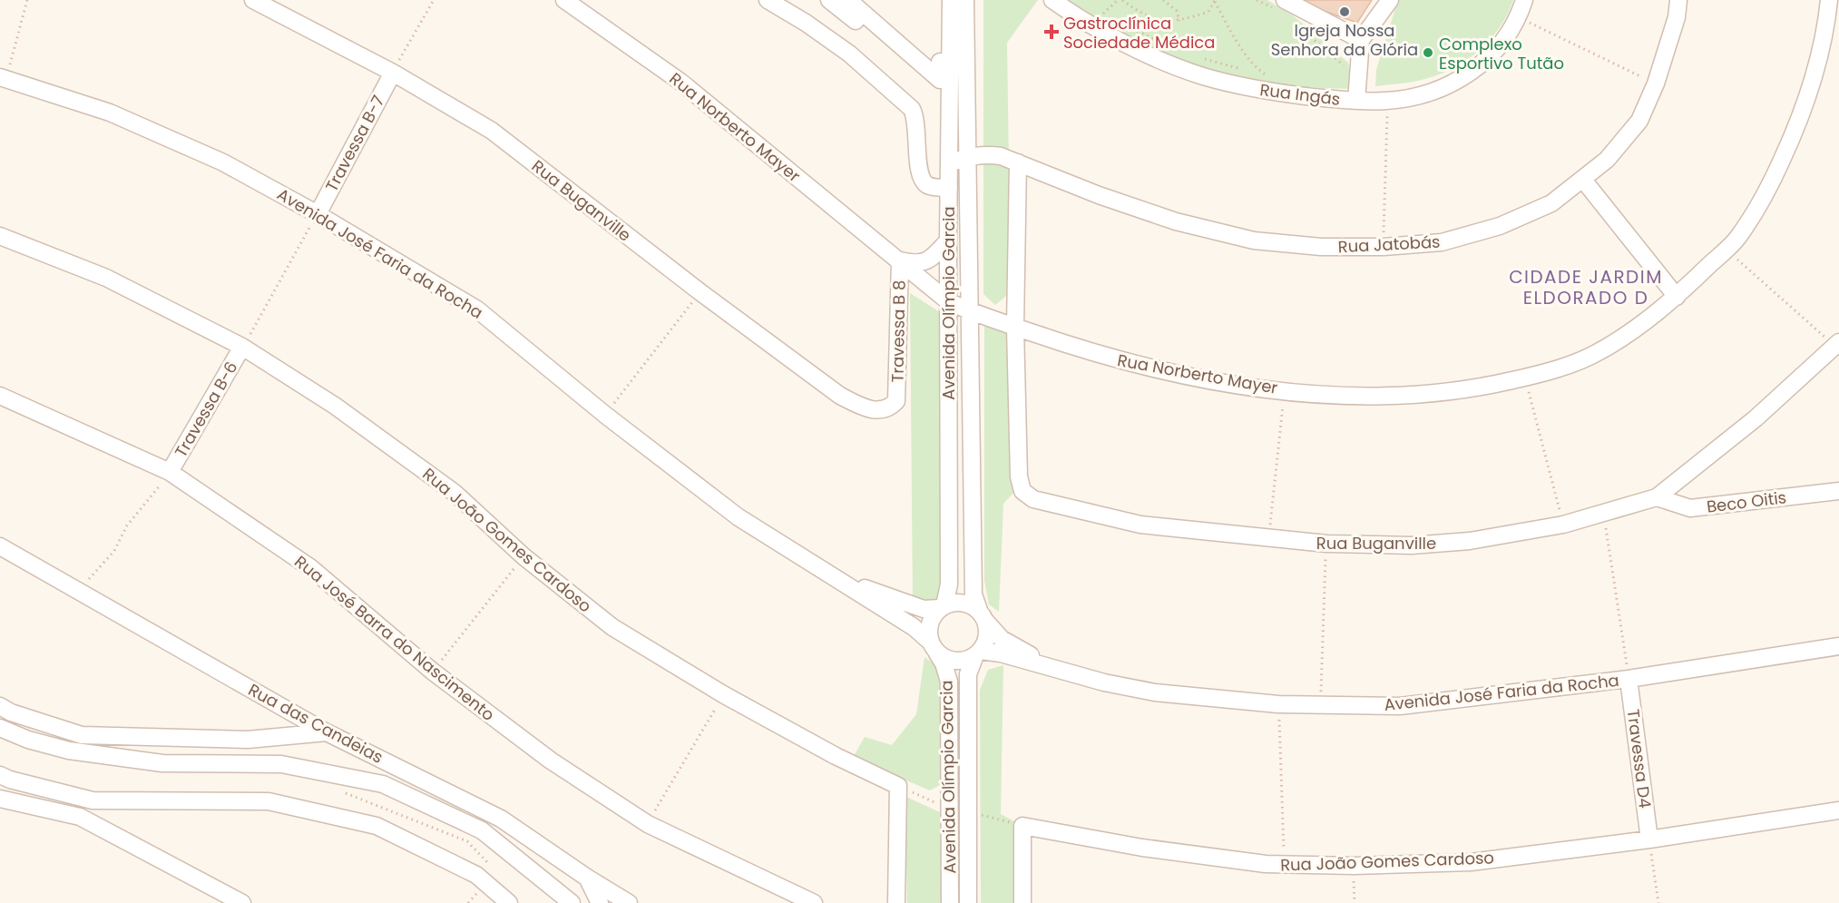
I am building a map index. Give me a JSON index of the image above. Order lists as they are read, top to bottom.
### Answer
{
  "streets": {
    "street": [
      "Rua Ingás",
      "Rua Norberto Mayer",
      "Travessa B-7",
      "Rua Buganville",
      "Rua Jatobás",
      "Avenida José Faria da Rocha",
      "Avenida Olímpio Garcia",
      "Travessa B 8",
      "Travessa B-6",
      "Beco Oitis",
      "Rua João Gomes Cardoso",
      "Rua José Barra do Nascimento",
      "Rua das Candeias",
      "Travessa D4"
    ]
  },
  "crossings": [
    ["Rua Norberto Mayer", "Rua Buganville"],
    ["Rua Norberto Mayer", "Avenida Olímpio Garcia"],
    ["Rua Norberto Mayer", "Travessa B 8"],
    ["Travessa B-7", "Rua Buganville"],
    ["Travessa B-7", "Avenida José Faria da Rocha"],
    ["Rua Buganville", "Travessa B 8"],
    ["Rua Buganville", "Beco Oitis"],
    ["Rua Jatobás", "Avenida Olímpio Garcia"],
    ["Avenida José Faria da Rocha", "Avenida Olímpio Garcia"],
    ["Avenida José Faria da Rocha", "Travessa D4"],
    ["Travessa B-6", "Rua João Gomes Cardoso"],
    ["Travessa B-6", "Rua José Barra do Nascimento"],
    ["Rua João Gomes Cardoso", "Travessa D4"]
  ],
  "districts": ["CIDADE JARDIM ELDORADO D"],
  "places": {
    "other": ["Igreja Nossa Senhora da Glória", "Complexo Esportivo Tutão"],
    "health": ["Gastroclínica Sociedade Médica"]
  }
}
